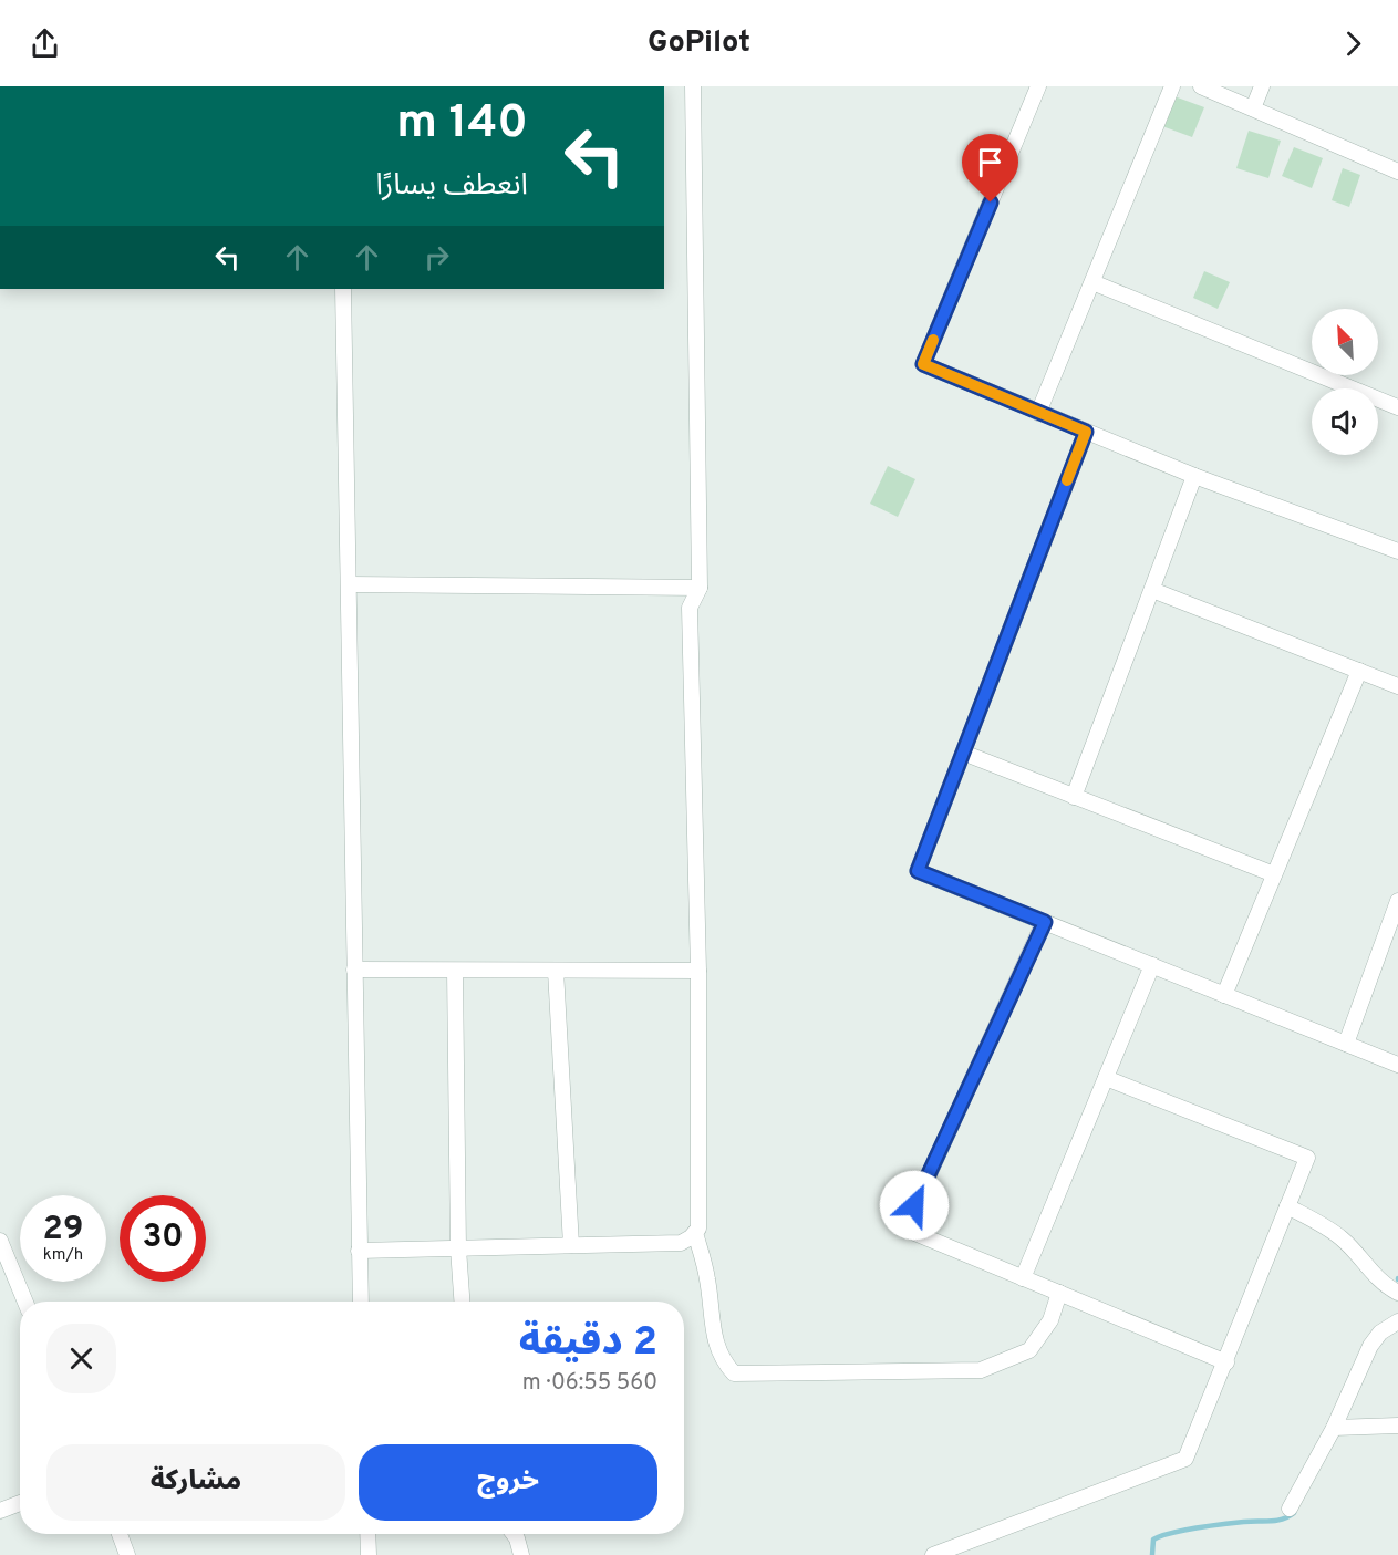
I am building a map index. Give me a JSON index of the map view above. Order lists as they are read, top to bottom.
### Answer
{
  "north": "top left",
  "page": {
    "header": "GoPilot",
    "turn": ["140 m", "انعطف يسارًا"],
    "speed": "29 km/h",
    "limit": "30",
    "heading": ["2 دقيقة", "560 m · 06:55"],
    "buttons": ["خروج", "مشاركة"]
  }
}
